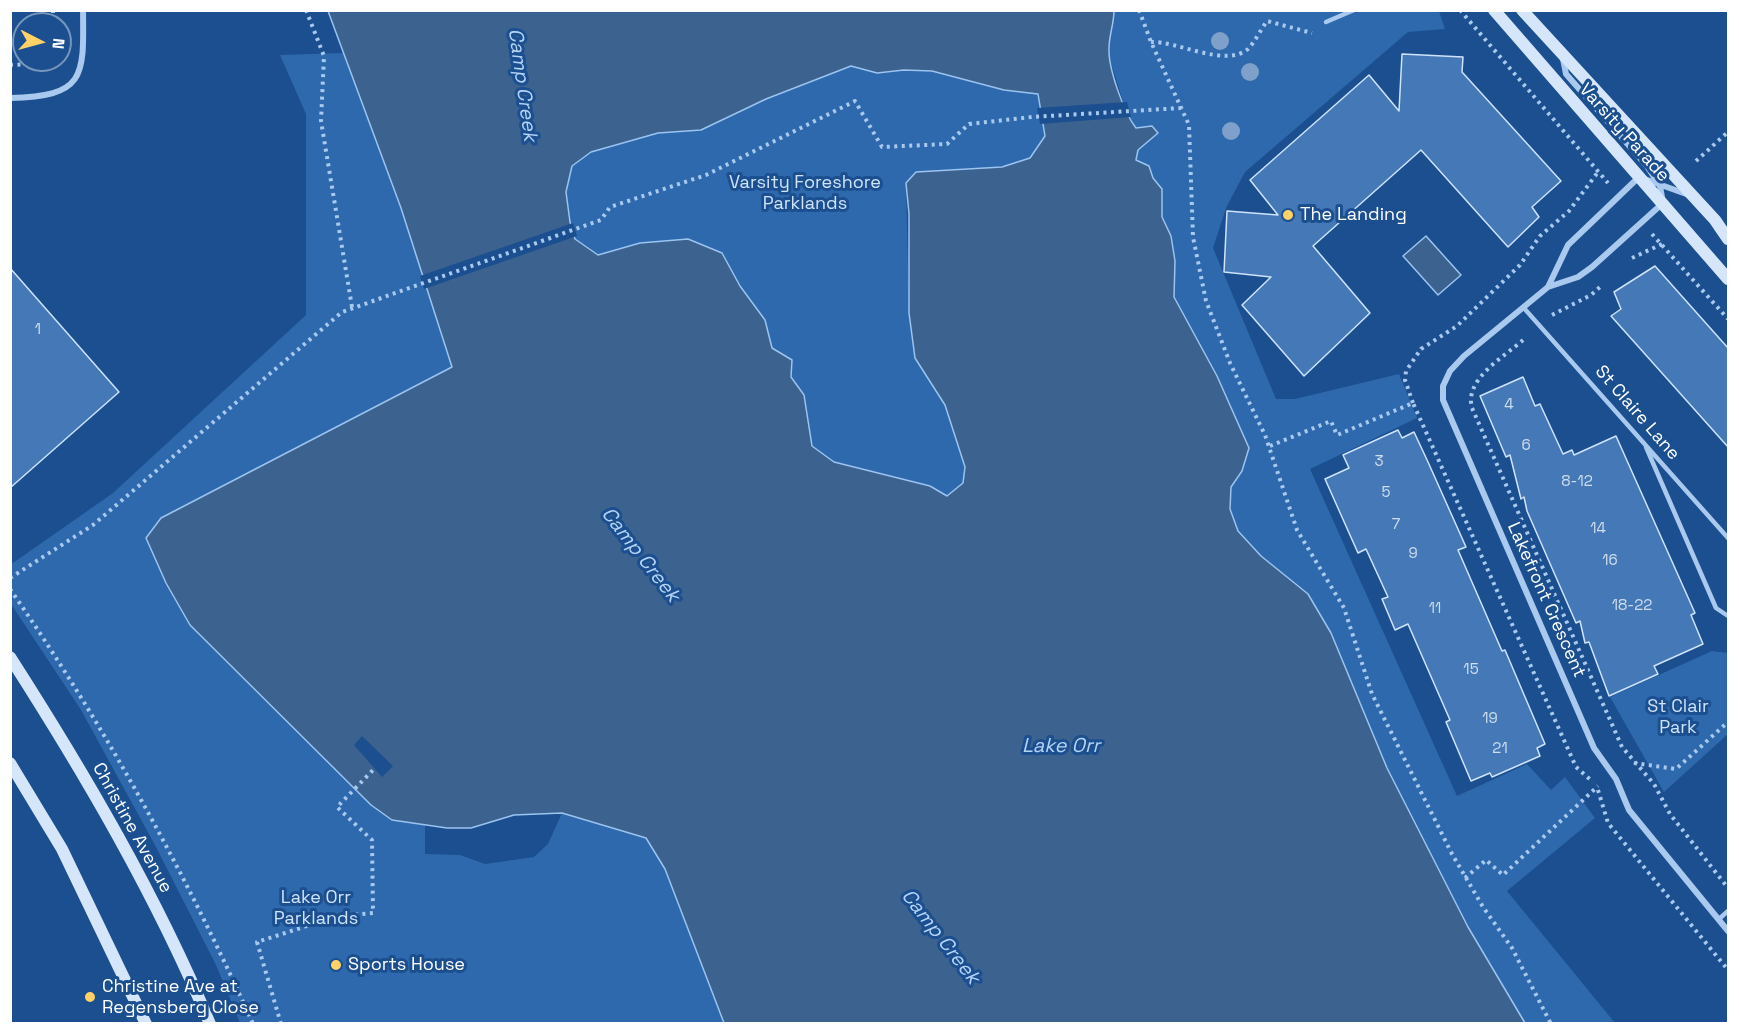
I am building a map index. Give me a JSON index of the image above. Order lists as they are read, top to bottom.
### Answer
{
  "streets": {
    "main road": ["Varsity Parade", "Christine Avenue"],
    "street": ["Lakefront Crescent"],
    "lane": ["St Claire Lane"]
  },
  "crossings": [
    ["Varsity Parade", "Lakefront Crescent"],
    ["St Claire Lane", "Lakefront Crescent"]
  ],
  "water": ["Camp Creek", "Lake Orr"],
  "parks": ["Varsity Foreshore Parklands", "St Clair Park", "Lake Orr Parklands"],
  "places": ["The Landing", "Sports House", "Christine Ave at Regensberg Close"],
  "house_numbers": [
    "1",
    "4",
    "6",
    "3",
    "8-12",
    "5",
    "7",
    "14",
    "9",
    "16",
    "18-22",
    "11",
    "15",
    "19",
    "21"
  ],
  "north": "right"
}
